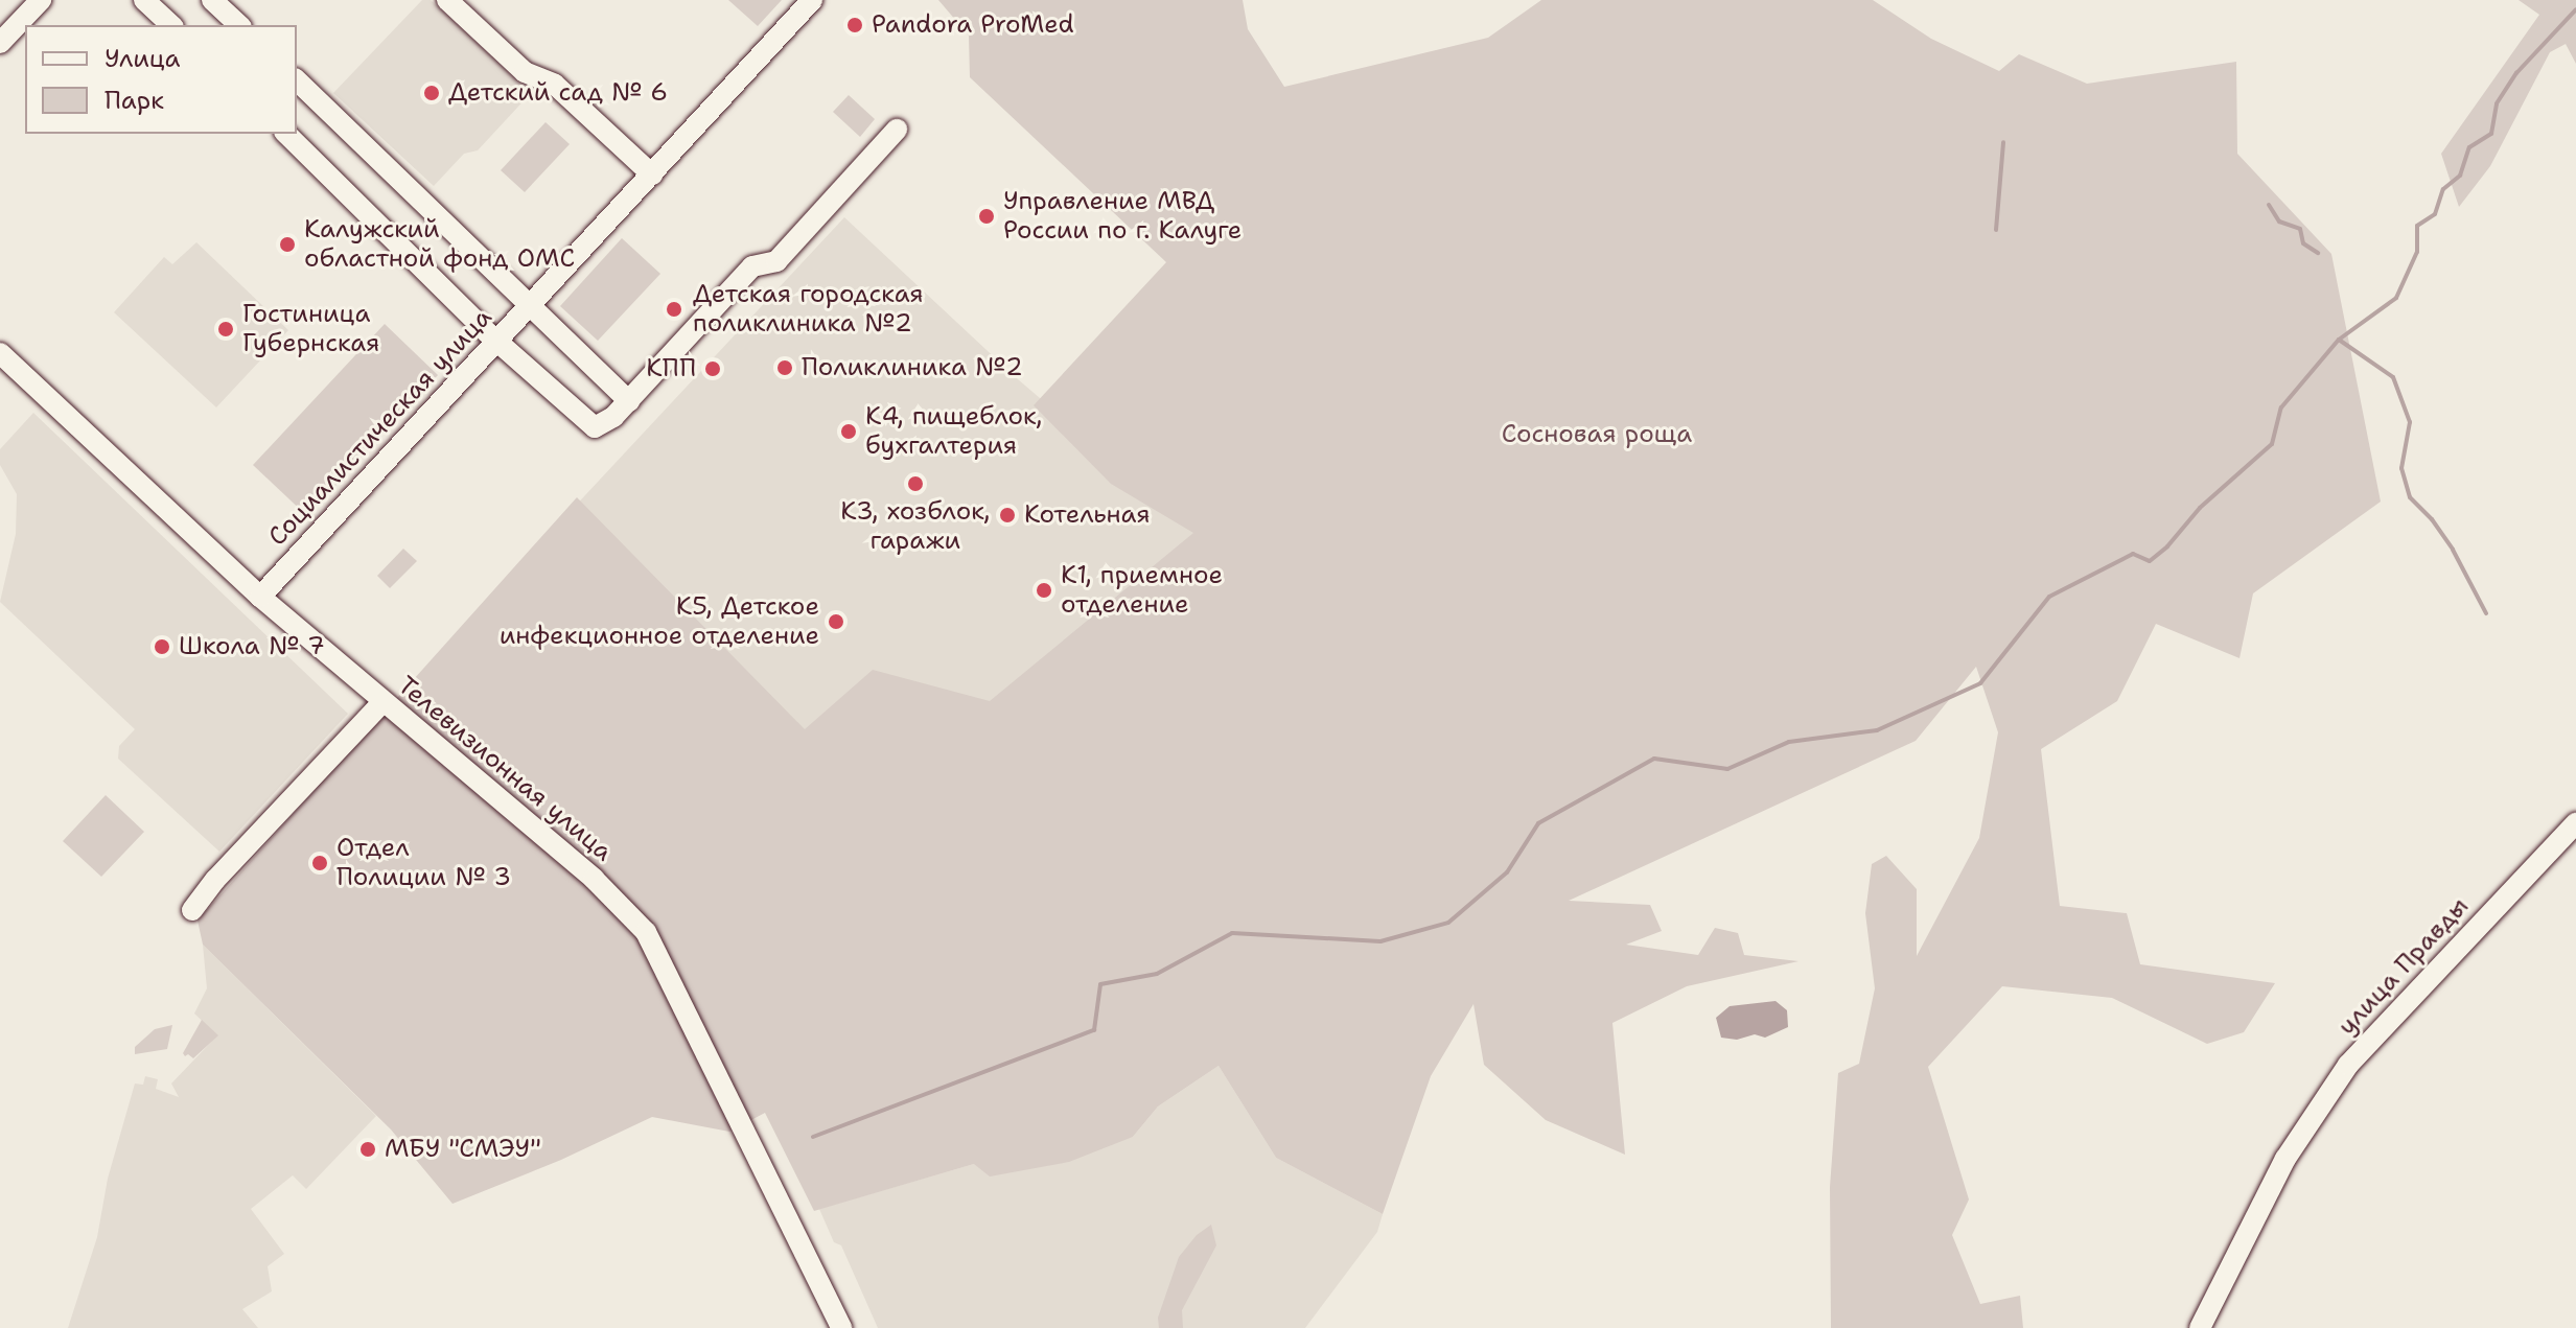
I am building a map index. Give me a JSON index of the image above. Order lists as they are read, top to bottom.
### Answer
{
  "streets": {
    "street": ["Социалистическая улица", "Телевизионная улица", "улица Правды"]
  },
  "crossings": [
    ["Социалистическая улица", "Телевизионная улица"]
  ],
  "parks": ["Сосновая роща"],
  "places": [
    "Pandora ProMed",
    "Детский сад № 6",
    "Управление МВД России по г. Калуге",
    "Калужский областной фонд ОМС",
    "Детская городская поликлиника №2",
    "Гостиница Губернская",
    "Поликлиника №2",
    "КПП",
    "К4, пищеблок, бухгалтерия",
    "К3, хозблок, гаражи",
    "Котельная",
    "К1, приемное отделение",
    "К5, Детское инфекционное отделение",
    "Школа № 7",
    "Отдел Полиции № 3",
    "МБУ \"СМЭУ\""
  ],
  "legend": ["Улица", "Парк"]
}
